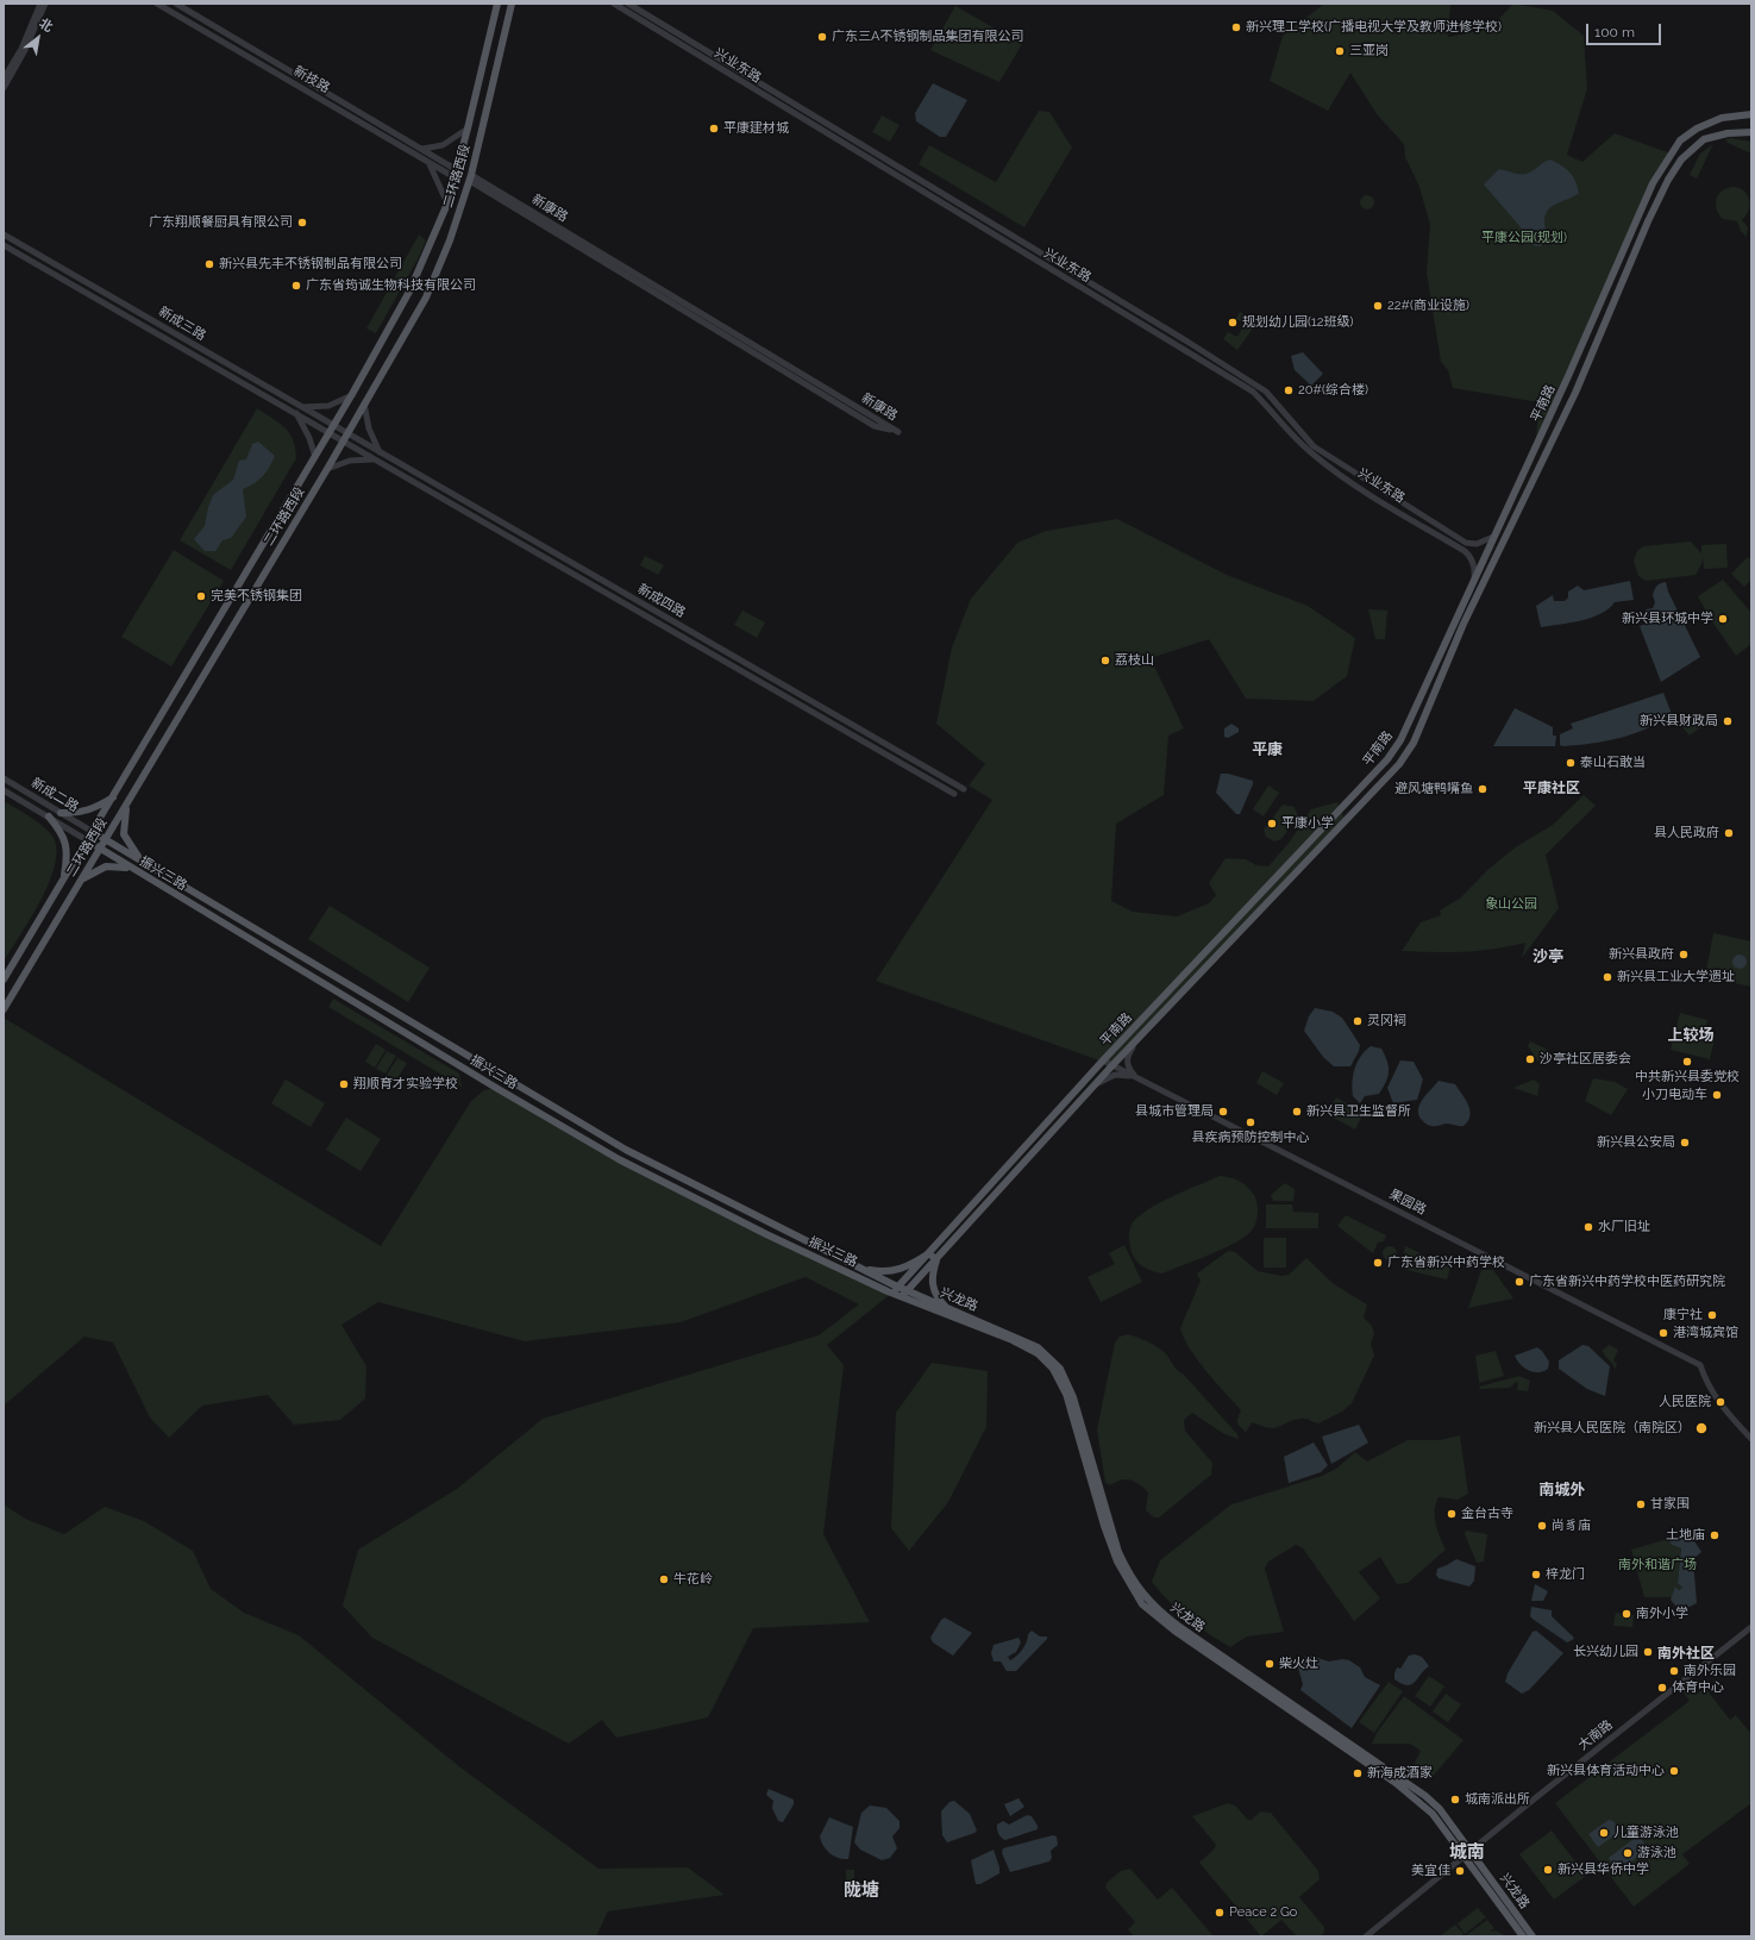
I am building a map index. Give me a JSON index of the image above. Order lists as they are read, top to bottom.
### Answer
{
  "streets": {
    "main road": [
      "二环路西段",
      "平南路",
      "振兴三路",
      "兴龙路"
    ],
    "street": [
      "兴业东路",
      "新技路",
      "新康路",
      "新成三路",
      "新成四路",
      "新成二路",
      "果园路",
      "大南路"
    ]
  },
  "crossings": [
    ["兴业东路", "平南路"],
    ["新技路", "二环路西段"],
    ["二环路西段", "新康路"],
    ["二环路西段", "新成三路"],
    ["二环路西段", "新成四路"],
    ["二环路西段", "新成二路"],
    ["二环路西段", "振兴三路"],
    ["新成三路", "新成四路"],
    ["平南路", "振兴三路"],
    ["平南路", "果园路"],
    ["平南路", "兴龙路"],
    ["新成二路", "振兴三路"],
    ["振兴三路", "兴龙路"],
    ["兴龙路", "大南路"]
  ],
  "districts": [
    "平康",
    "平康社区",
    "沙亭",
    "上较场",
    "南城外",
    "南外社区",
    "城南",
    "陇塘"
  ],
  "parks": ["平康公园(规划)", "象山公园", "南外和谐广场"],
  "places": [
    "新兴理工学校(广播电视大学及教师进修学校)",
    "广东三A不锈钢制品集团有限公司",
    "三亚岗",
    "平康建材城",
    "广东翔顺餐厨具有限公司",
    "新兴县先丰不锈钢制品有限公司",
    "广东省筠诚生物科技有限公司",
    "22#(商业设施)",
    "规划幼儿园(12班级)",
    "20#(综合楼)",
    "完美不锈钢集团",
    "新兴县环城中学",
    "荔枝山",
    "新兴县财政局",
    "泰山石敢当",
    "避风塘鸭嘴鱼",
    "平康小学",
    "县人民政府",
    "新兴县政府",
    "新兴县工业大学遗址",
    "灵冈祠",
    "沙亭社区居委会",
    "中共新兴县委党校",
    "翔顺育才实验学校",
    "小刀电动车",
    "县城市管理局",
    "新兴县卫生监督所",
    "县疾病预防控制中心",
    "新兴县公安局",
    "水厂旧址",
    "广东省新兴中药学校",
    "广东省新兴中药学校中医药研究院",
    "康宁社",
    "港湾城宾馆",
    "人民医院",
    "新兴县人民医院（南院区）",
    "甘家围",
    "金台古寺",
    "尚豸庙",
    "土地庙",
    "梓龙门",
    "牛花岭",
    "南外小学",
    "长兴幼儿园",
    "柴火灶",
    "南外乐园",
    "体育中心",
    "新兴县体育活动中心",
    "新海成酒家",
    "城南派出所",
    "儿童游泳池",
    "游泳池",
    "新兴县华侨中学",
    "美宜佳",
    "Peace 2 Go"
  ],
  "scale_bar": "100 m",
  "north": "top right"
}
